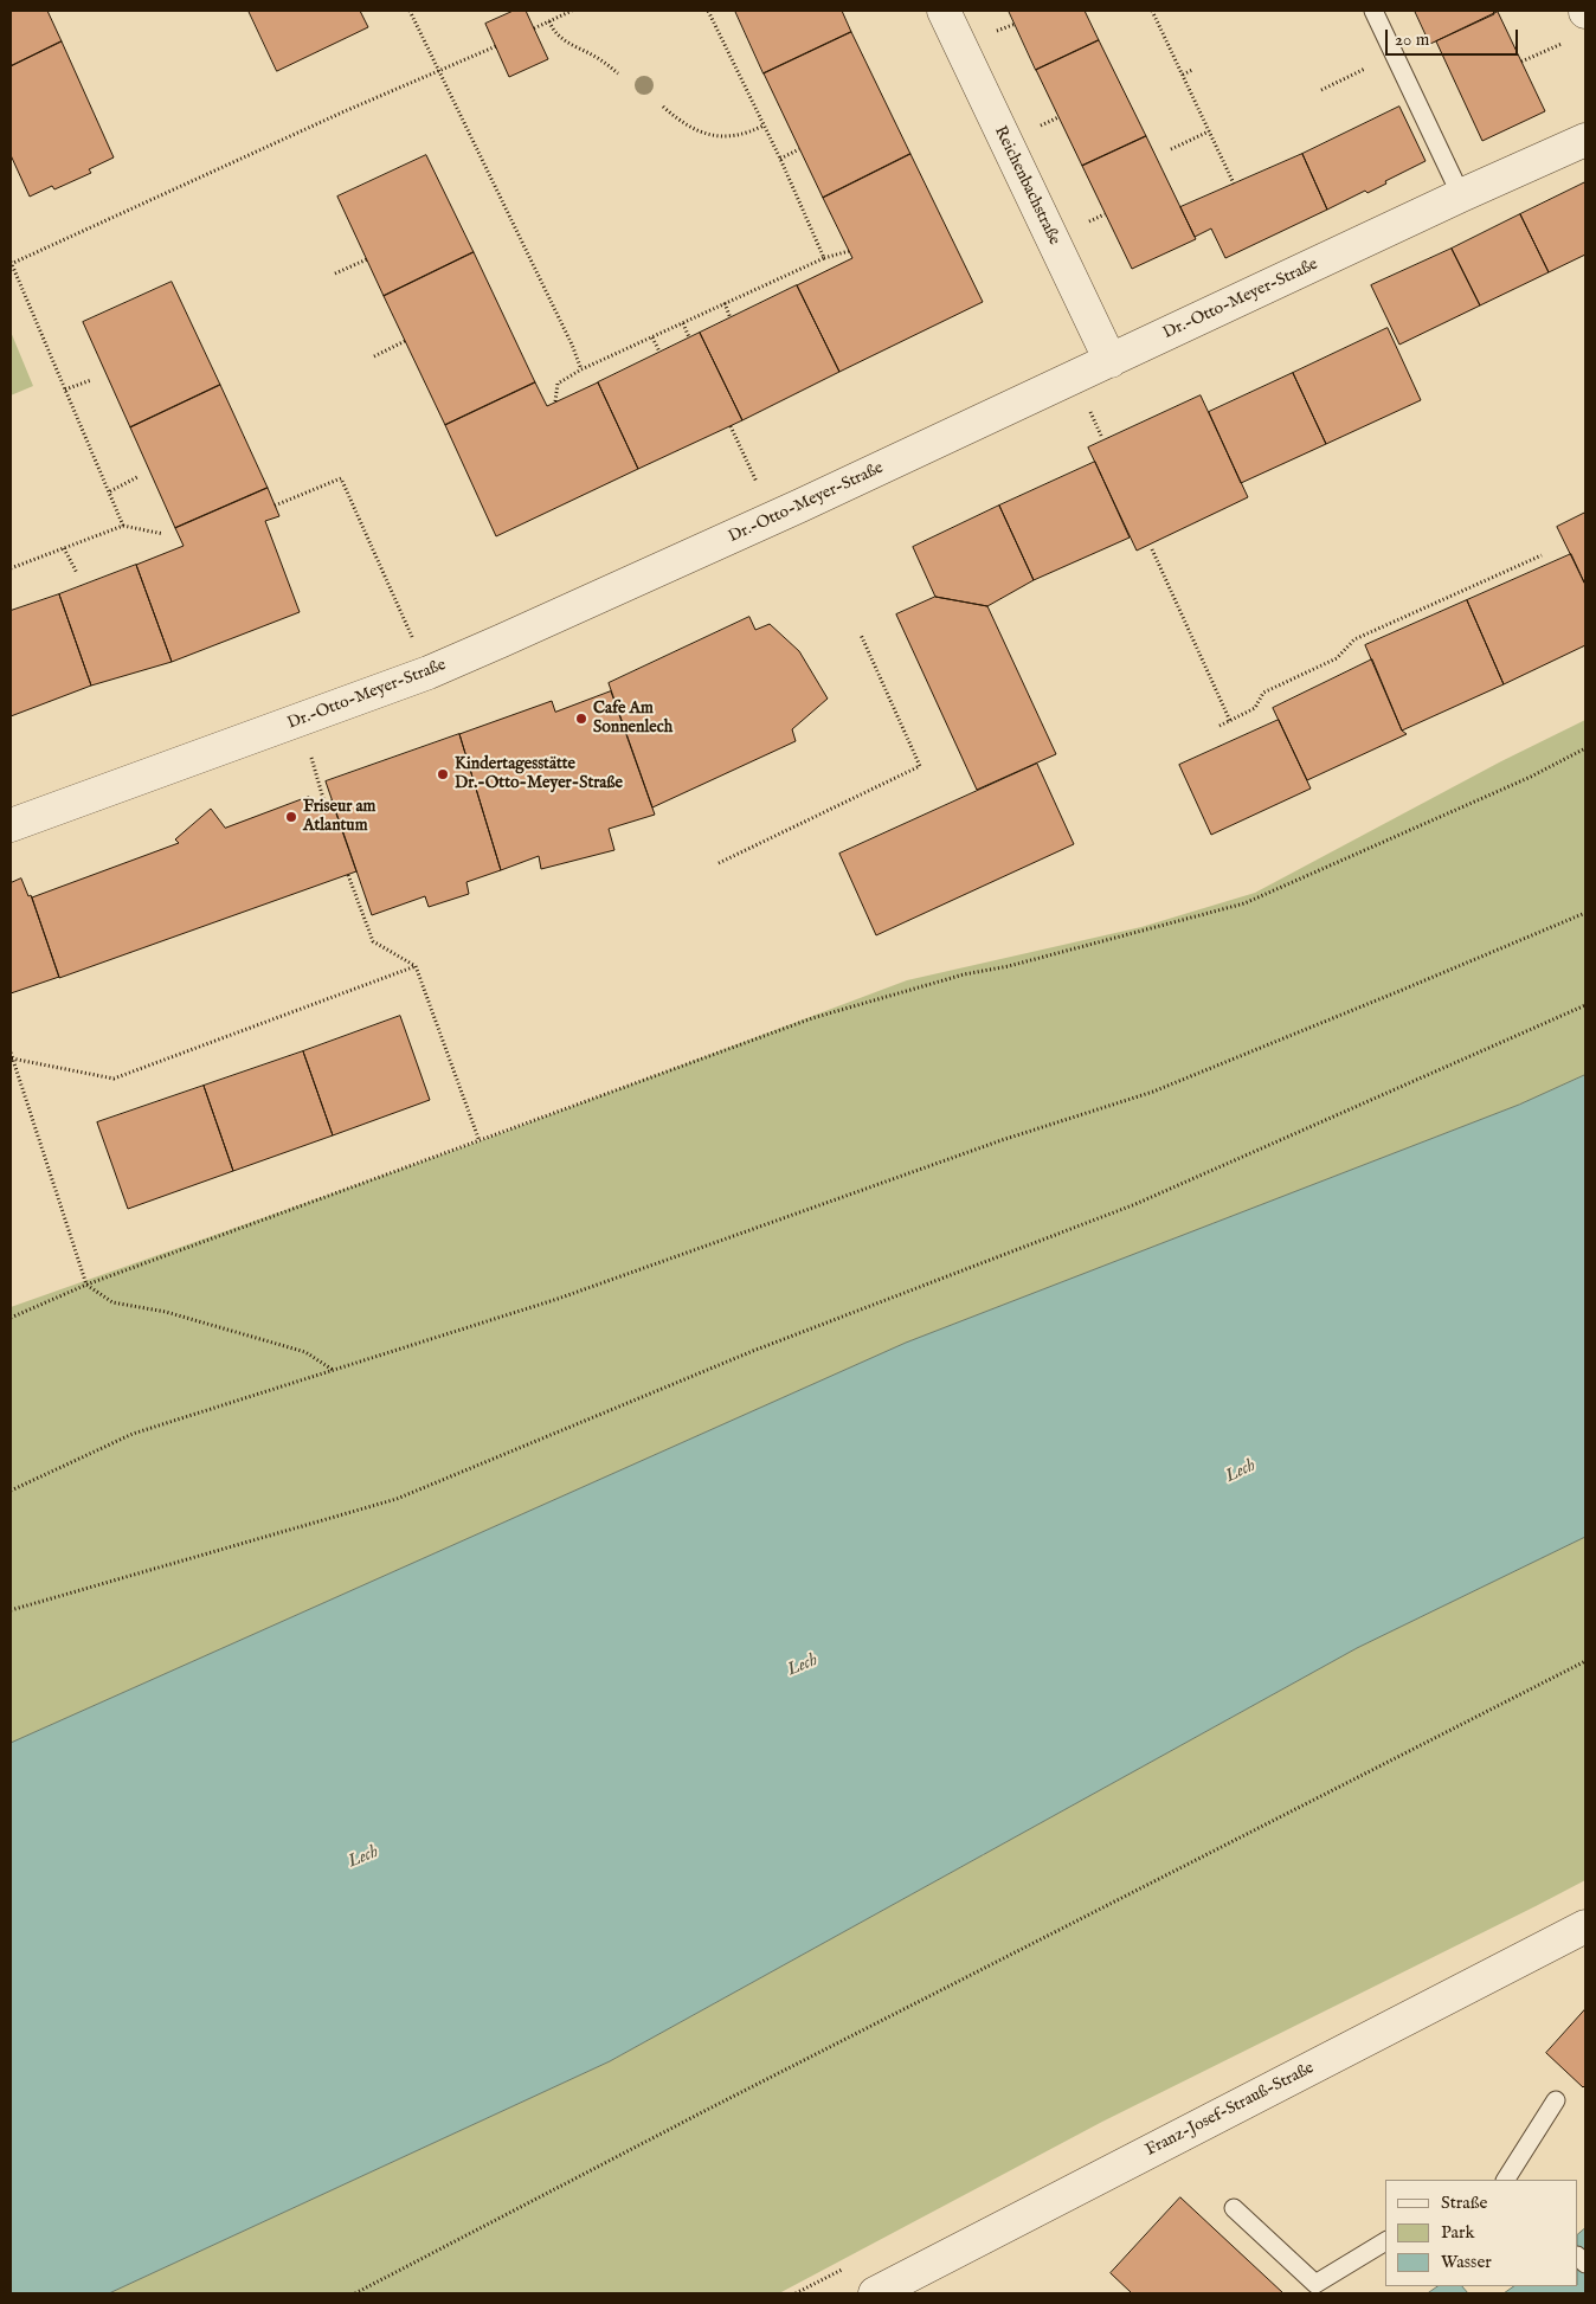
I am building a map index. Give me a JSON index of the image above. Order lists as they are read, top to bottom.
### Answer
{
  "streets": {
    "street": ["Reichenbachstraße", "Dr.-Otto-Meyer-Straße", "Franz-Josef-Strauß-Straße"]
  },
  "crossings": [
    ["Reichenbachstraße", "Dr.-Otto-Meyer-Straße"]
  ],
  "water": ["Lech"],
  "places": ["Cafe Am Sonnenlech", "Kindertagesstätte Dr.-Otto-Meyer-Straße", "Friseur am Atlantum"],
  "legend": ["Straße", "Park", "Wasser"],
  "scale_bar": "20 m"
}
